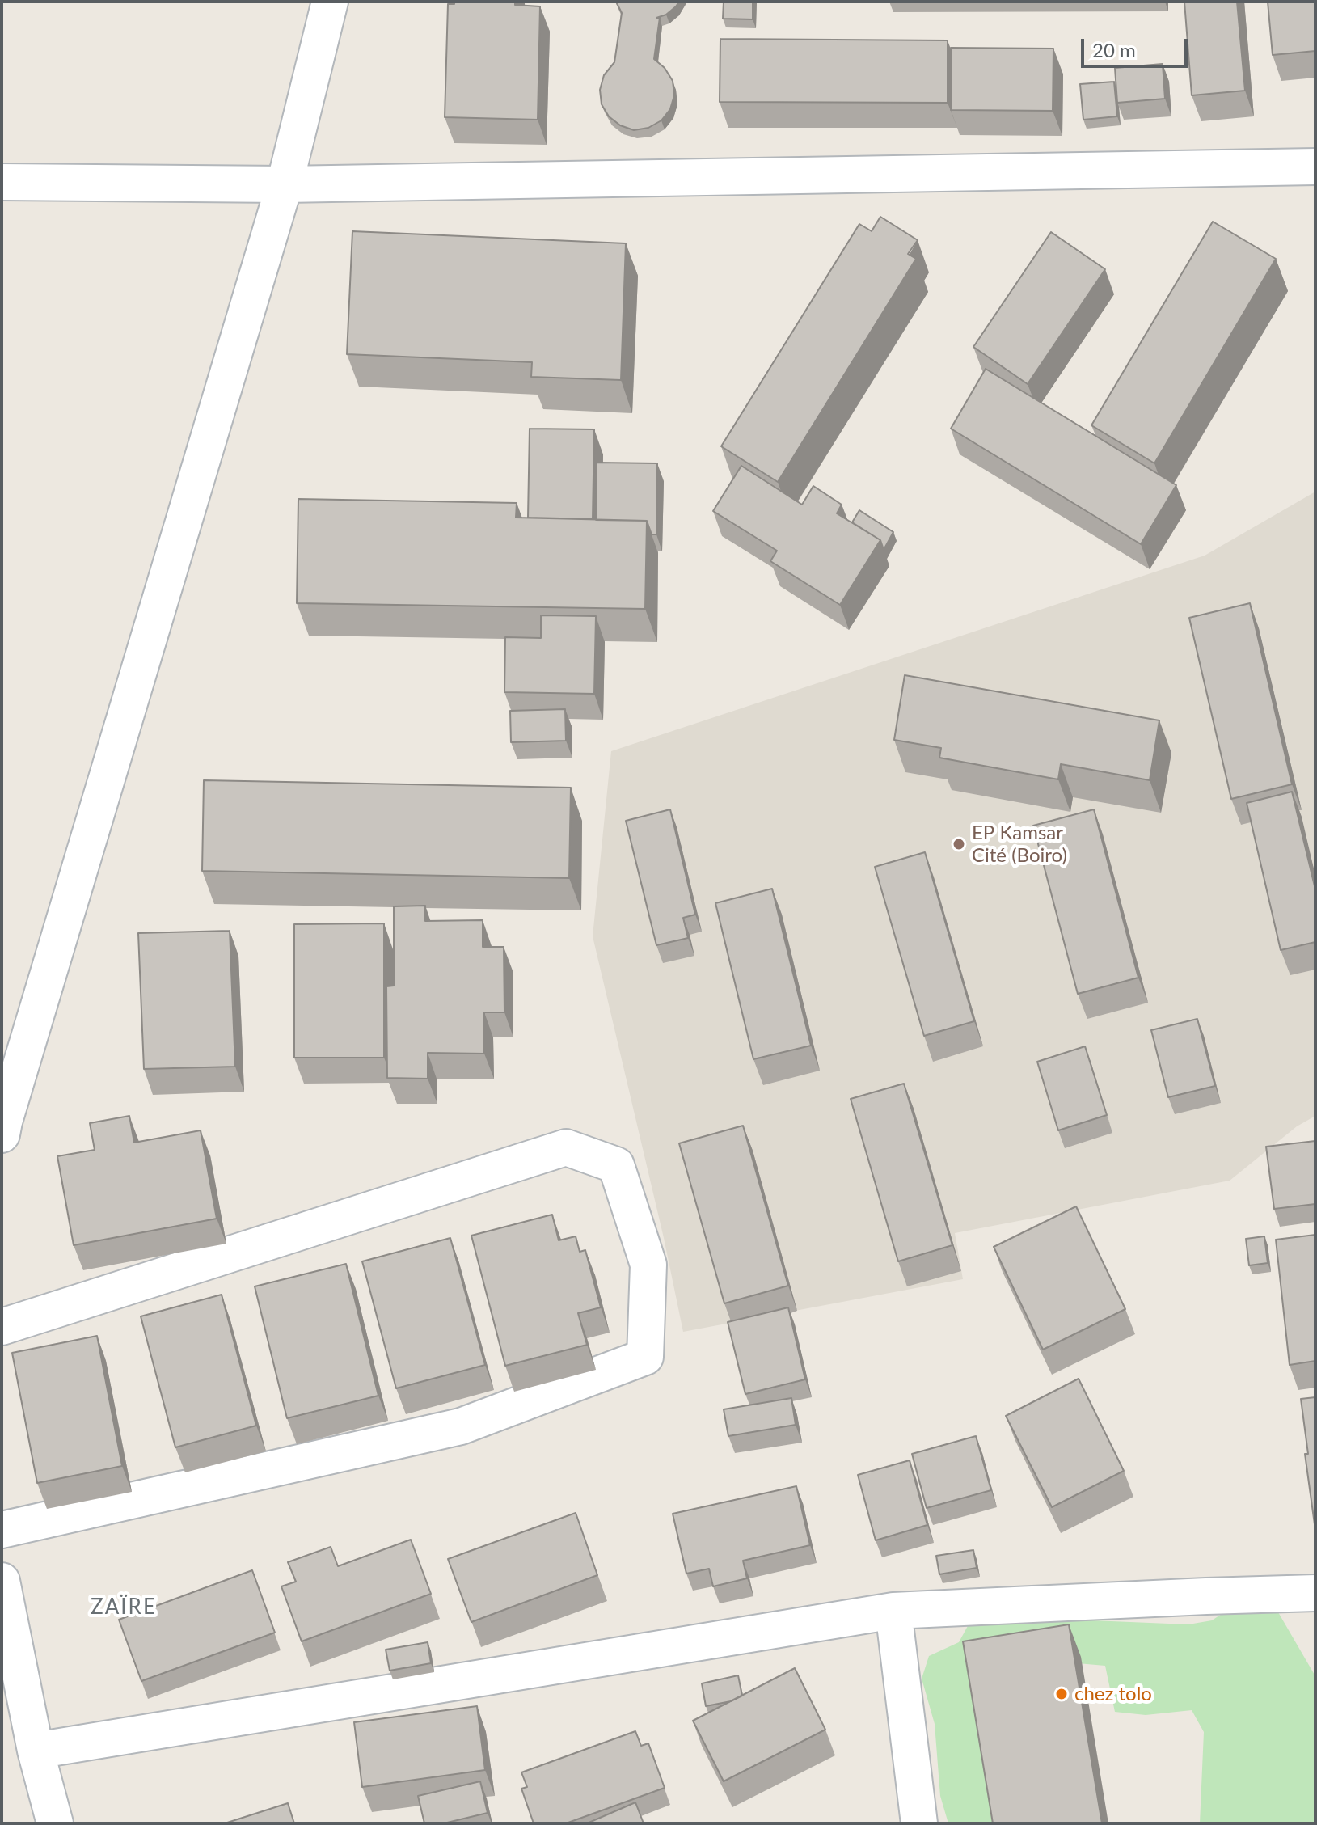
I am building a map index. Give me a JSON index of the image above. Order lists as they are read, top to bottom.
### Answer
{
  "districts": ["ZAÏRE"],
  "places": ["EP Kamsar Cité (Boiro)", "chez tolo"],
  "scale_bar": "20 m"
}
